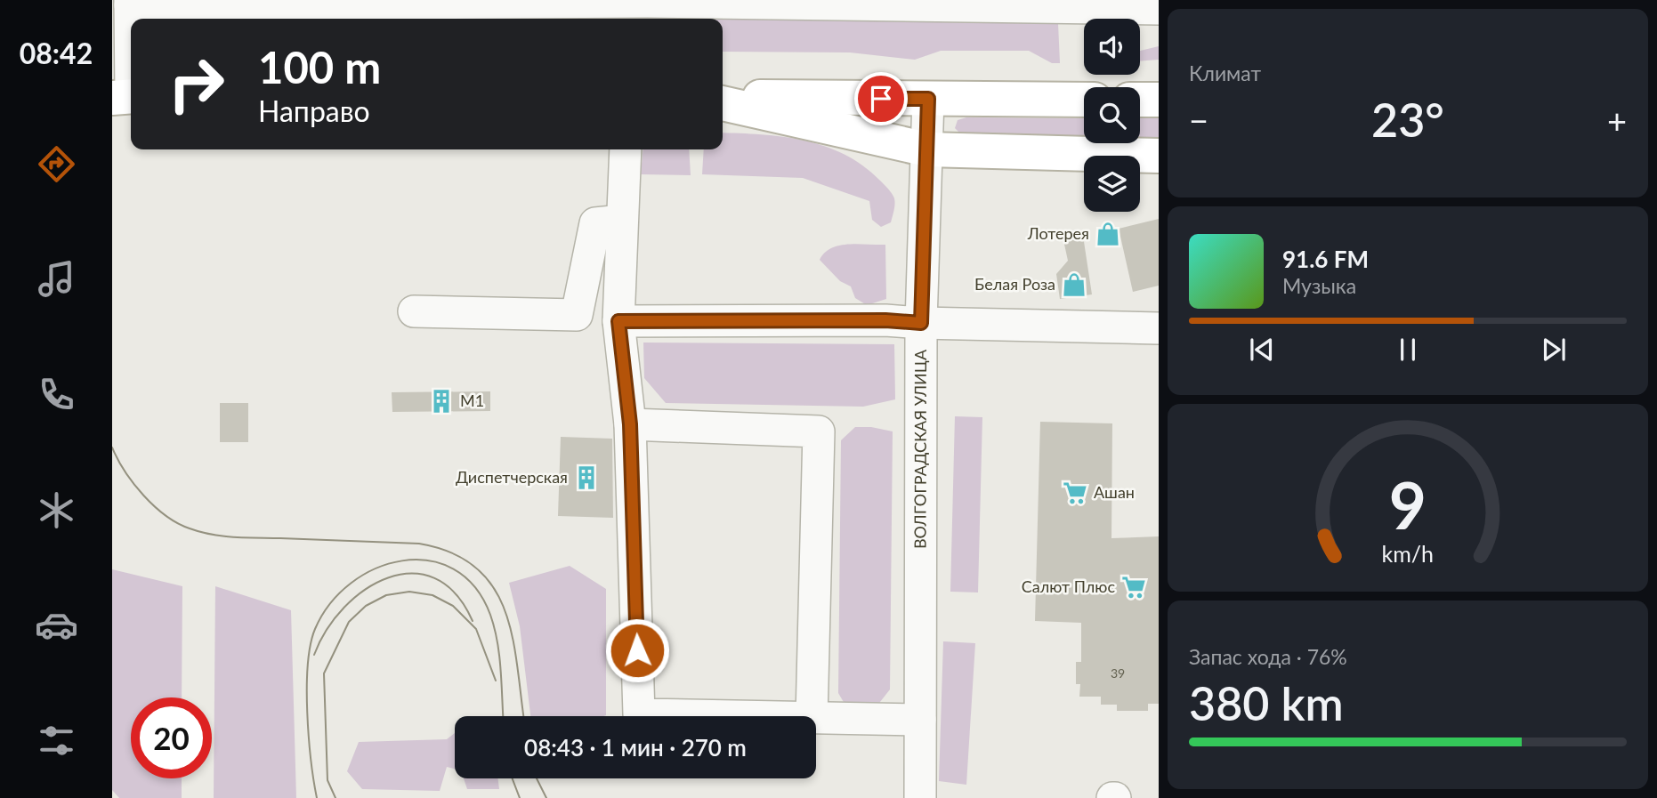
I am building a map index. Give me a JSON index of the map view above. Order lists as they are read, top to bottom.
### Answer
{
  "streets": {
    "street": ["ВОЛГОГРАДСКАЯ УЛИЦА"]
  },
  "places": {
    "shop": ["Лотерея", "Белая Роза"],
    "building": ["М1", "Диспетчерская"],
    "supermarket": ["Ашан", "Салют Плюс"]
  },
  "house_numbers": ["39"],
  "page": {
    "tabs": "08:42",
    "tile": [
      "Климат",
      ["Запас хода · 76%", "380 km"]
    ],
    "turn": ["100 m", "Направо"],
    "heat": ["−", "23°", "+"],
    "song": ["91.6 FM", "Музыка"],
    "limit": "20",
    "trip": "08:43 · 1 мин · 270 m",
    "gauge": ["9", "km/h"]
  }
}
